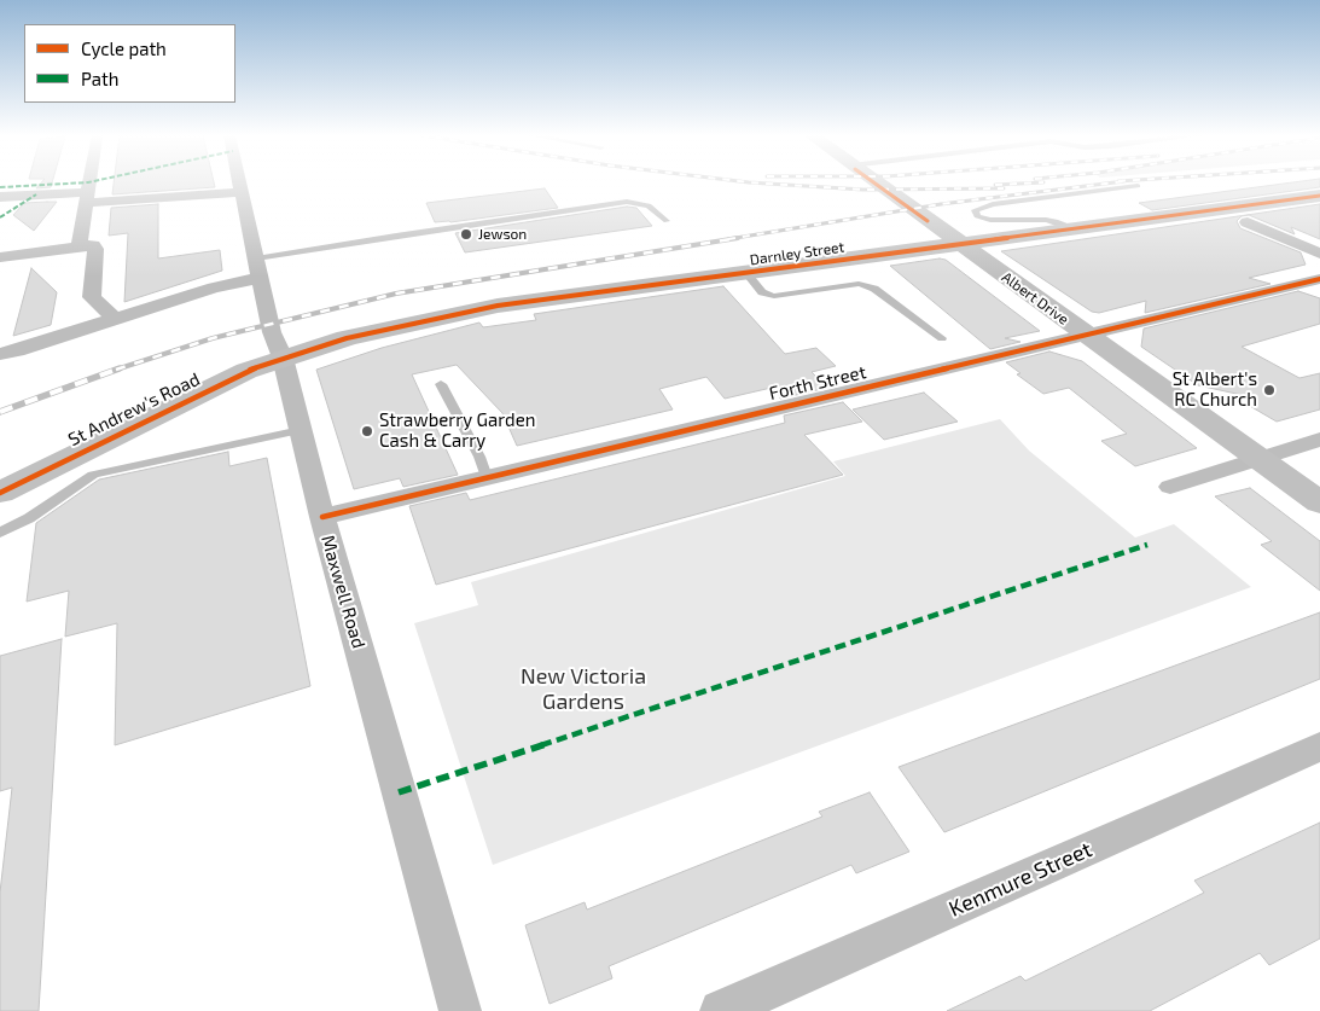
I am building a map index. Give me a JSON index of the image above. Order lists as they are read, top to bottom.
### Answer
{
  "streets": {
    "street": [
      "Darnley Street",
      "Albert Drive",
      "Forth Street",
      "St Andrew's Road",
      "Maxwell Road",
      "Kenmure Street"
    ]
  },
  "crossings": [
    ["Darnley Street", "Albert Drive"],
    ["Darnley Street", "St Andrew's Road"],
    ["Darnley Street", "Maxwell Road"],
    ["Albert Drive", "Forth Street"],
    ["Forth Street", "Maxwell Road"],
    ["St Andrew's Road", "Maxwell Road"]
  ],
  "parks": ["New Victoria Gardens"],
  "places": ["Jewson", "St Albert's RC Church", "Strawberry Garden Cash & Carry"],
  "legend": ["Cycle path", "Path"]
}
